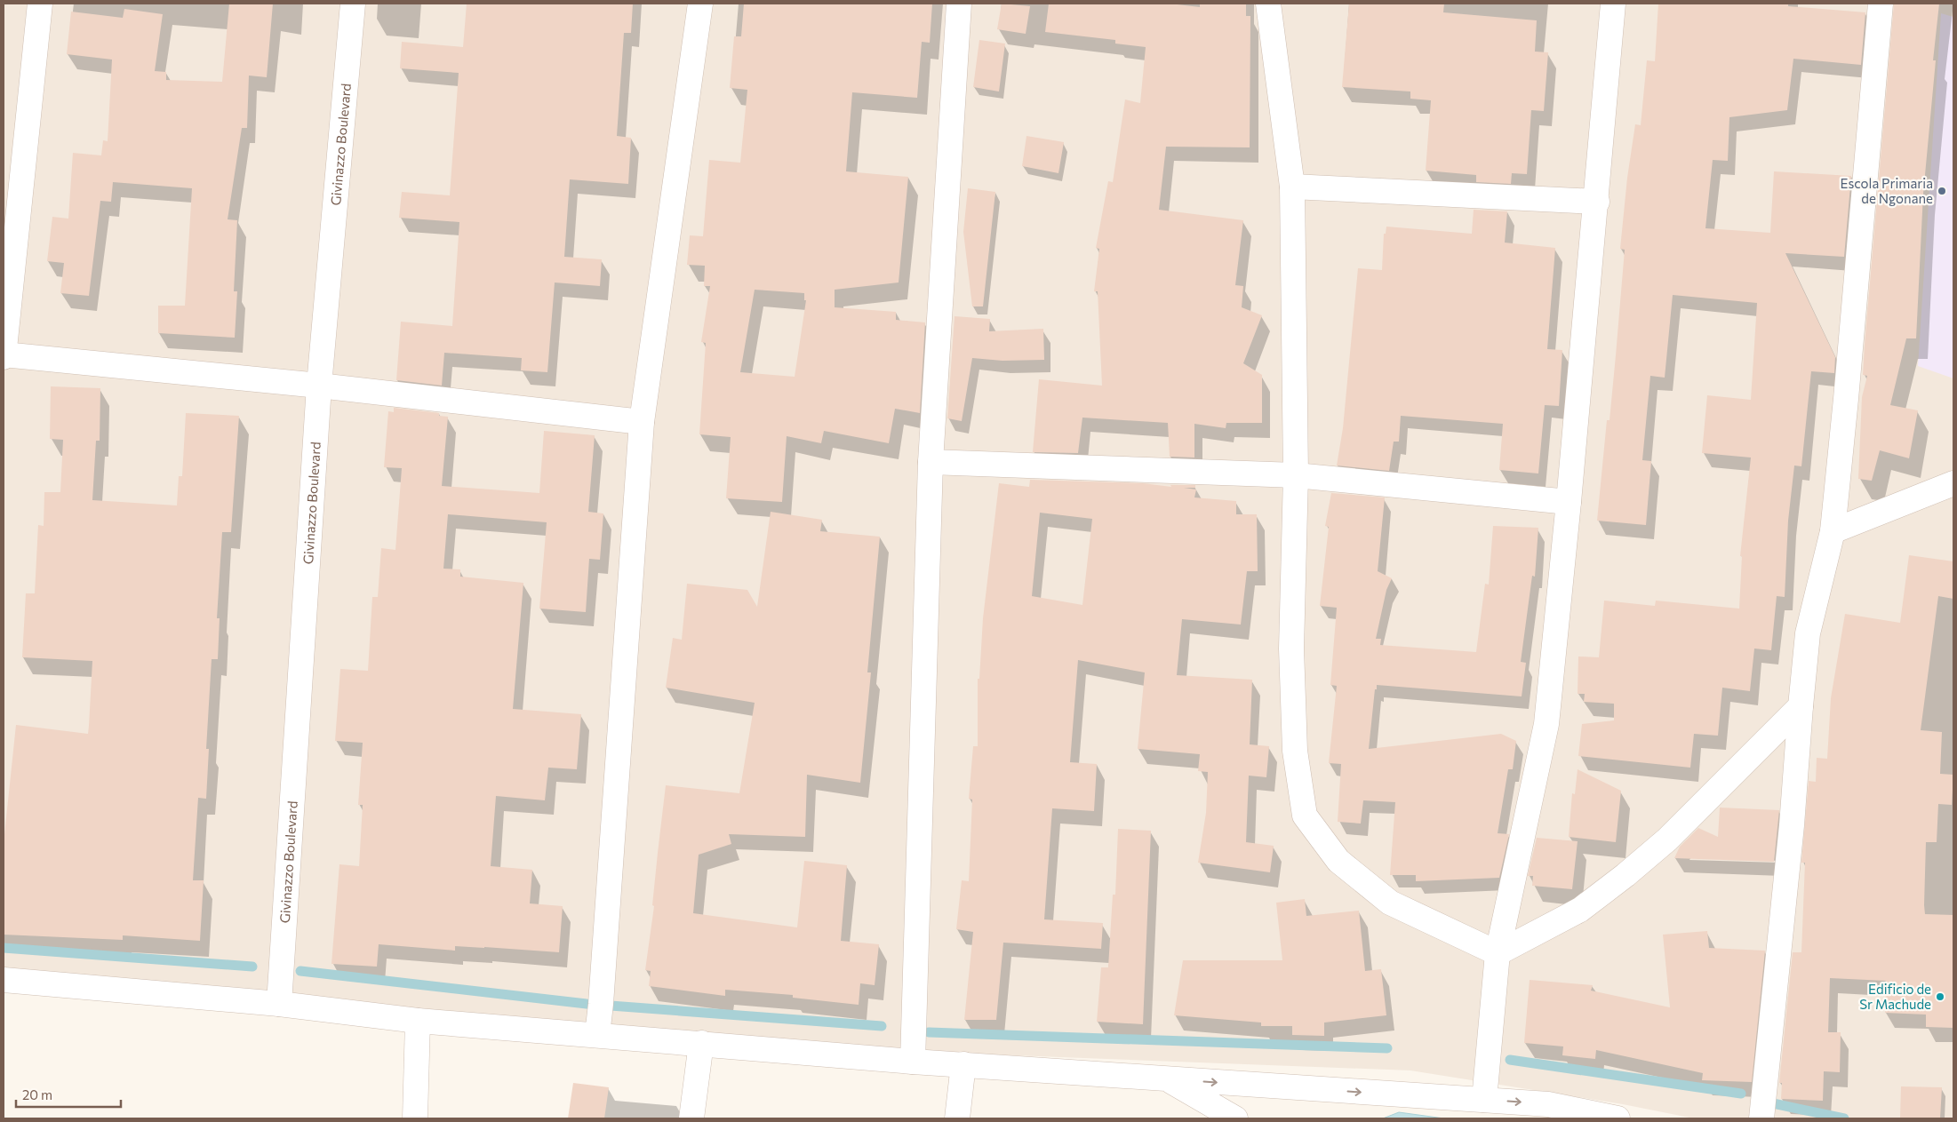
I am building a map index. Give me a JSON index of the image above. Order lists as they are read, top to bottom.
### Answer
{
  "streets": {
    "street": ["Givinazzo Boulevard"]
  },
  "places": ["Escola Primaria de Ngonane", "Edificio de Sr Machude"],
  "scale_bar": "20 m"
}
